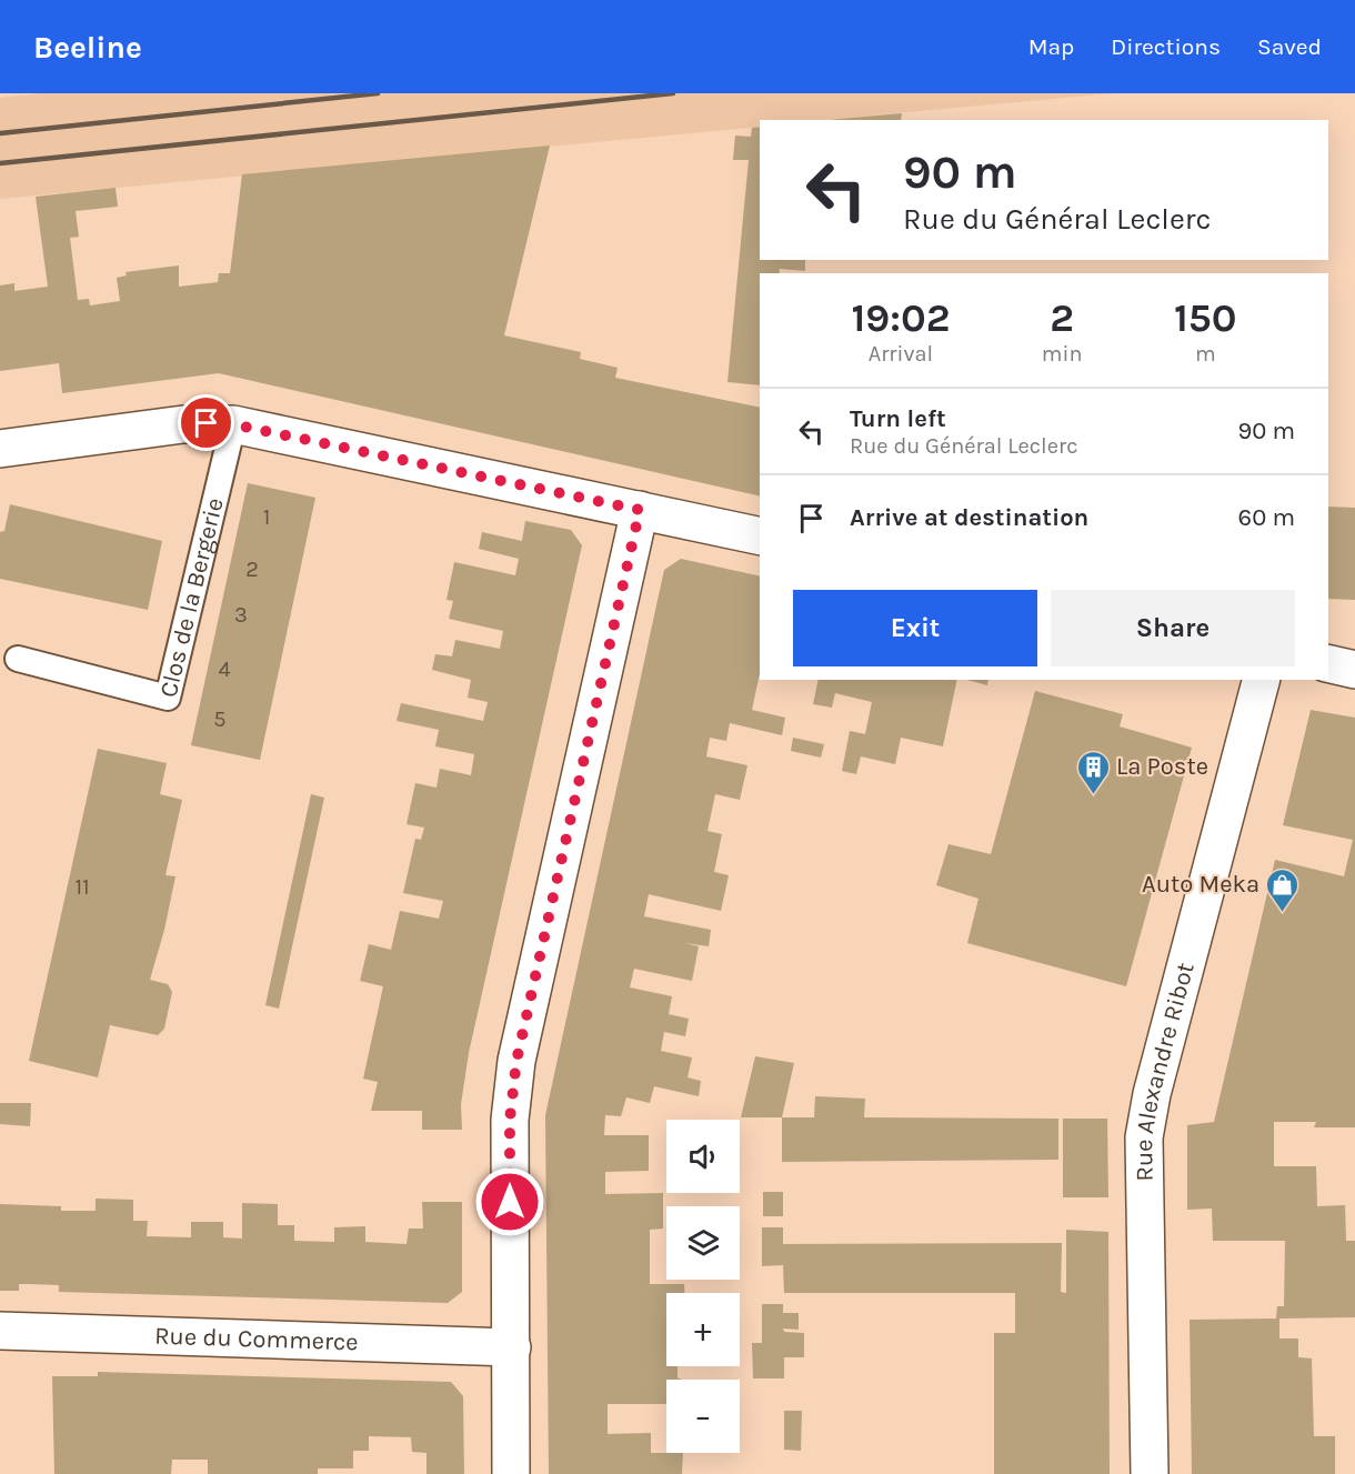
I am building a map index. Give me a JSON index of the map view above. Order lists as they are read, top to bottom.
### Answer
{
  "streets": {
    "street": ["Rue Alexandre Ribot", "Rue du Commerce"],
    "lane": ["Clos de la Bergerie"]
  },
  "places": {
    "building": ["La Poste"],
    "shop": ["Auto Meka"]
  },
  "house_numbers": [
    "1",
    "2",
    "3",
    "4",
    "5",
    "11"
  ],
  "page": {
    "header": "Beeline",
    "nav": ["Map", "Directions", "Saved"],
    "turn": ["90 m", "Rue du Général Leclerc"],
    "eta": [
      "19:02",
      "Arrival",
      "2",
      "min",
      "150",
      "m"
    ],
    "list": [
      {
        "name": "Turn left",
        "note": "Rue du Général Leclerc",
        "value": "90 m"
      },
      {
        "name": "Arrive at destination",
        "value": "60 m"
      }
    ],
    "buttons": ["Exit", "Share"],
    "map_buttons": ["+", "−"]
  }
}
